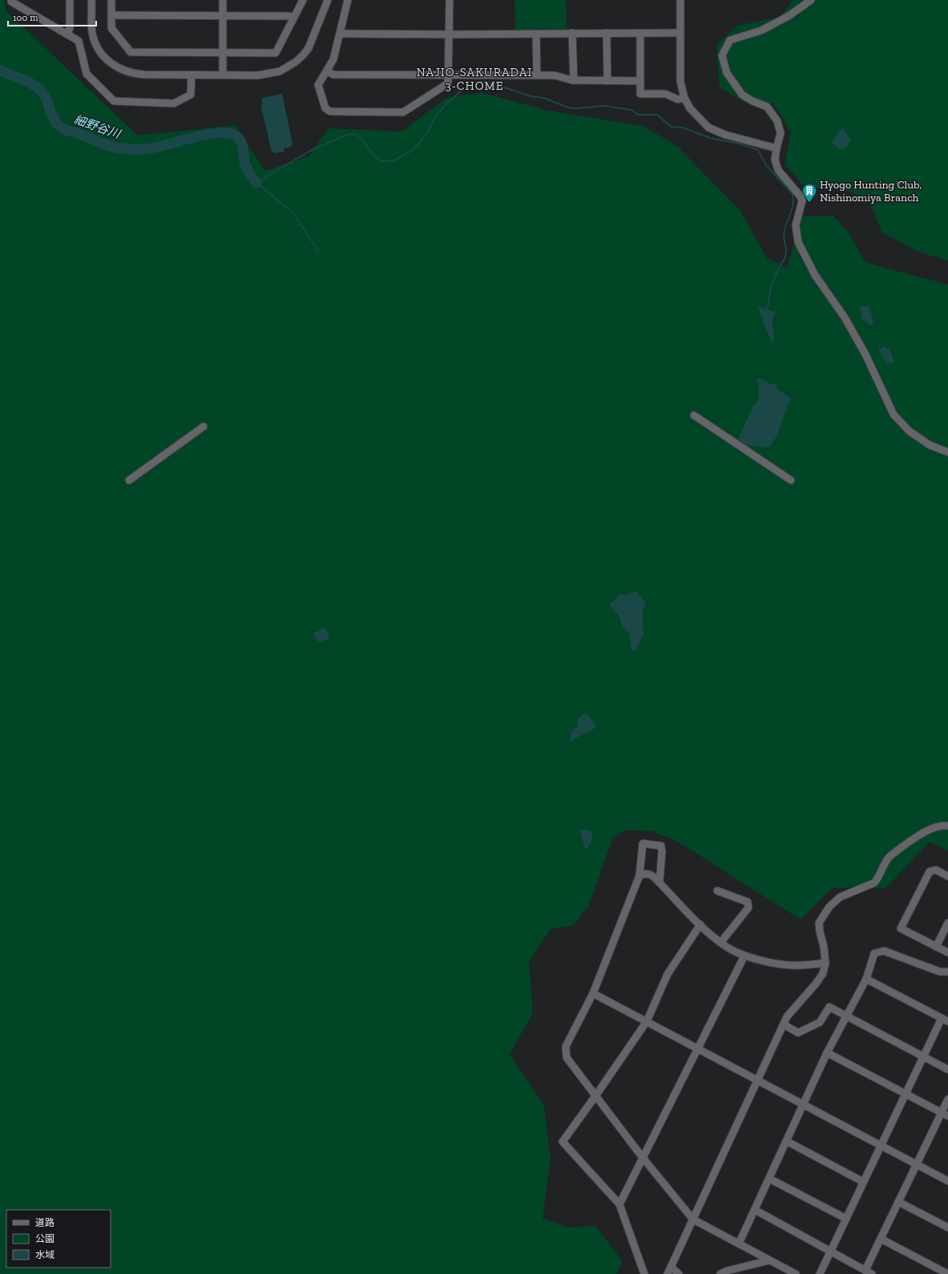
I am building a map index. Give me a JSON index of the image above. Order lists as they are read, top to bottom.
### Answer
{
  "districts": ["NAJIO-SAKURADAI 3-CHOME"],
  "water": ["細野谷川"],
  "places": {
    "building": ["Hyogo Hunting Club, Nishinomiya Branch"]
  },
  "legend": ["道路", "公園", "水域"],
  "scale_bar": "100 m"
}
